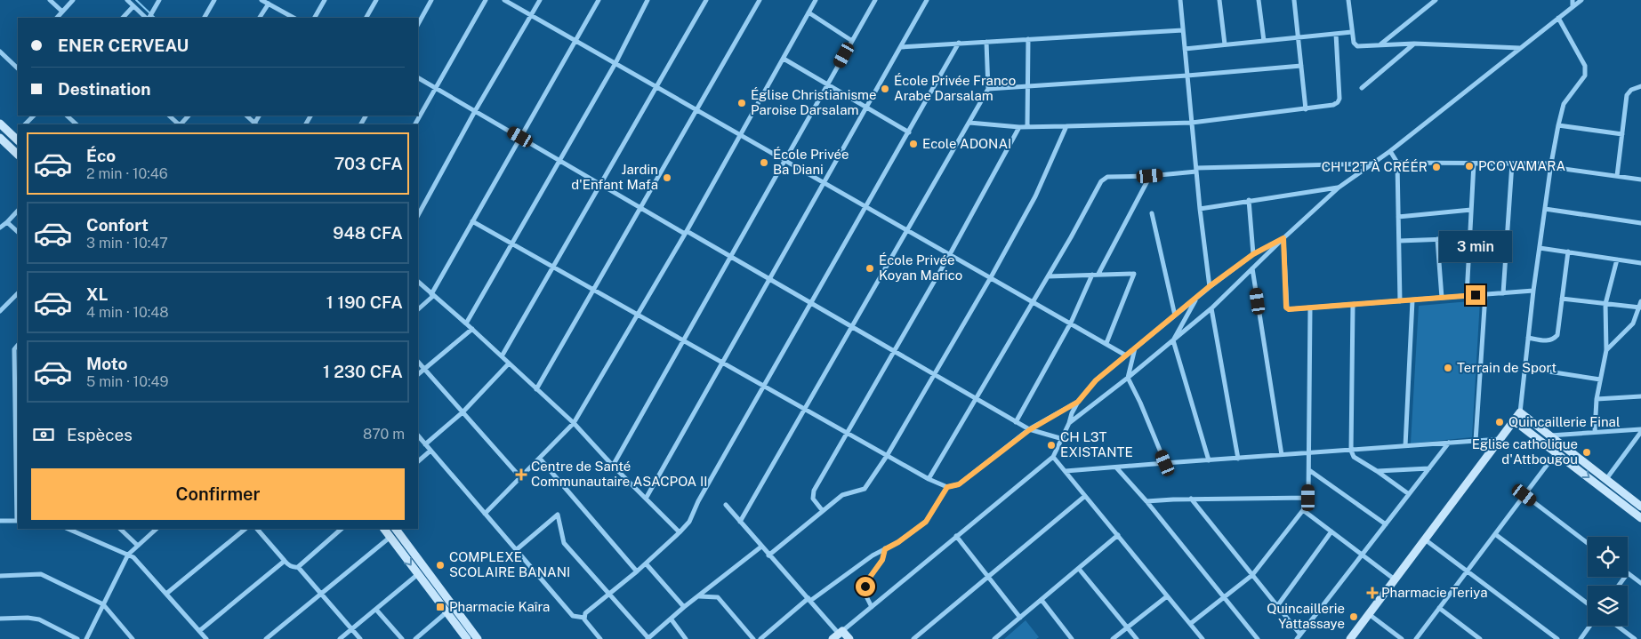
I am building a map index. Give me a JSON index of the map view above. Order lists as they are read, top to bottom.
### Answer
{
  "places": {
    "other": [
      "École Privée Franco Arabe Darsalam",
      "Église Christianisme Paroise Darsalam",
      "Ecole ADONAI",
      "École Privée Ba Diani",
      "PCO VAMARA",
      "CH L2T À CRÉÉR",
      "Jardin d'Enfant Mafa",
      "École Privée Koyan Marico",
      "Terrain de Sport",
      "Quincaillerie Final",
      "CH L3T EXISTANTE",
      "Eglise catholique d'Attbougou",
      "COMPLEXE SCOLAIRE BANANI",
      "Quincaillerie Yattassaye"
    ],
    "health": ["Centre de Santé Communautaire ASACPOA II", "Pharmacie Teriya"],
    "transit": ["Pharmacie Kaîra"]
  },
  "page": {
    "banner": ["ENER CERVEAU", "Destination"],
    "list": [
      {
        "name": "Éco",
        "note": "2 min · 10:46",
        "value": "703 CFA"
      },
      {
        "name": "Confort",
        "note": "3 min · 10:47",
        "value": "948 CFA"
      },
      {
        "name": "XL",
        "note": "4 min · 10:48",
        "value": "1 190 CFA"
      },
      {
        "name": "Moto",
        "note": "5 min · 10:49",
        "value": "1 230 CFA"
      }
    ],
    "bubble": "3 min",
    "pay": ["Espèces", "870 m"],
    "buttons": "Confirmer"
  }
}
